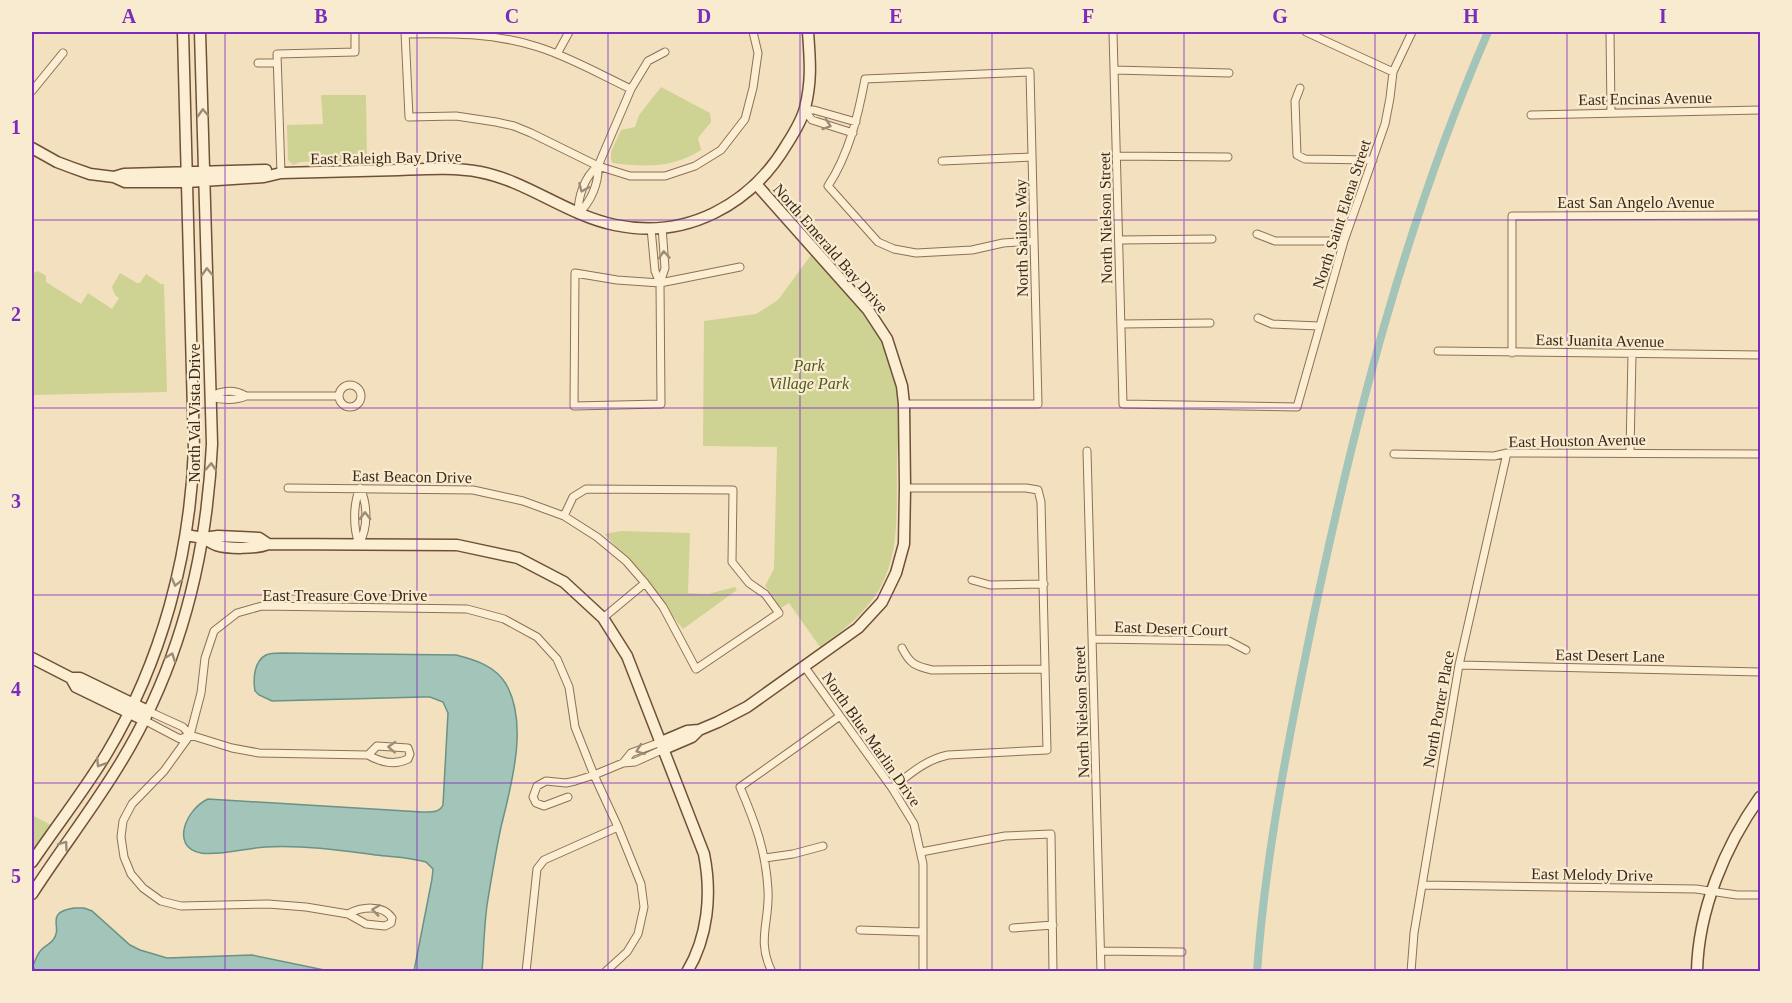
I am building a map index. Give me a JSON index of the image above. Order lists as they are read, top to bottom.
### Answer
{
  "streets": {
    "street": [
      "East Encinas Avenue",
      "East Raleigh Bay Drive",
      "East San Angelo Avenue",
      "North Saint Elena Street",
      "North Nielson Street",
      "North Sailors Way",
      "North Emerald Bay Drive",
      "East Juanita Avenue",
      "North Val Vista Drive",
      "East Houston Avenue",
      "East Beacon Drive",
      "East Treasure Cove Drive",
      "East Desert Court",
      "East Desert Lane",
      "North Porter Place",
      "North Blue Marlin Drive",
      "East Melody Drive"
    ]
  },
  "crossings": [
    ["East Raleigh Bay Drive", "North Emerald Bay Drive"],
    ["East Raleigh Bay Drive", "North Val Vista Drive"],
    ["East San Angelo Avenue", "East Juanita Avenue"],
    ["North Saint Elena Street", "North Nielson Street"],
    ["North Nielson Street", "East Desert Court"],
    ["North Sailors Way", "North Emerald Bay Drive"],
    ["North Emerald Bay Drive", "East Treasure Cove Drive"],
    ["North Emerald Bay Drive", "North Blue Marlin Drive"],
    ["East Houston Avenue", "North Porter Place"],
    ["East Desert Lane", "North Porter Place"],
    ["North Porter Place", "East Melody Drive"]
  ],
  "parks": ["Park Village Park"],
  "grid": {
    "columns": [
      "A",
      "B",
      "C",
      "D",
      "E",
      "F",
      "G",
      "H",
      "I"
    ],
    "rows": [
      "1",
      "2",
      "3",
      "4",
      "5"
    ]
  }
}
